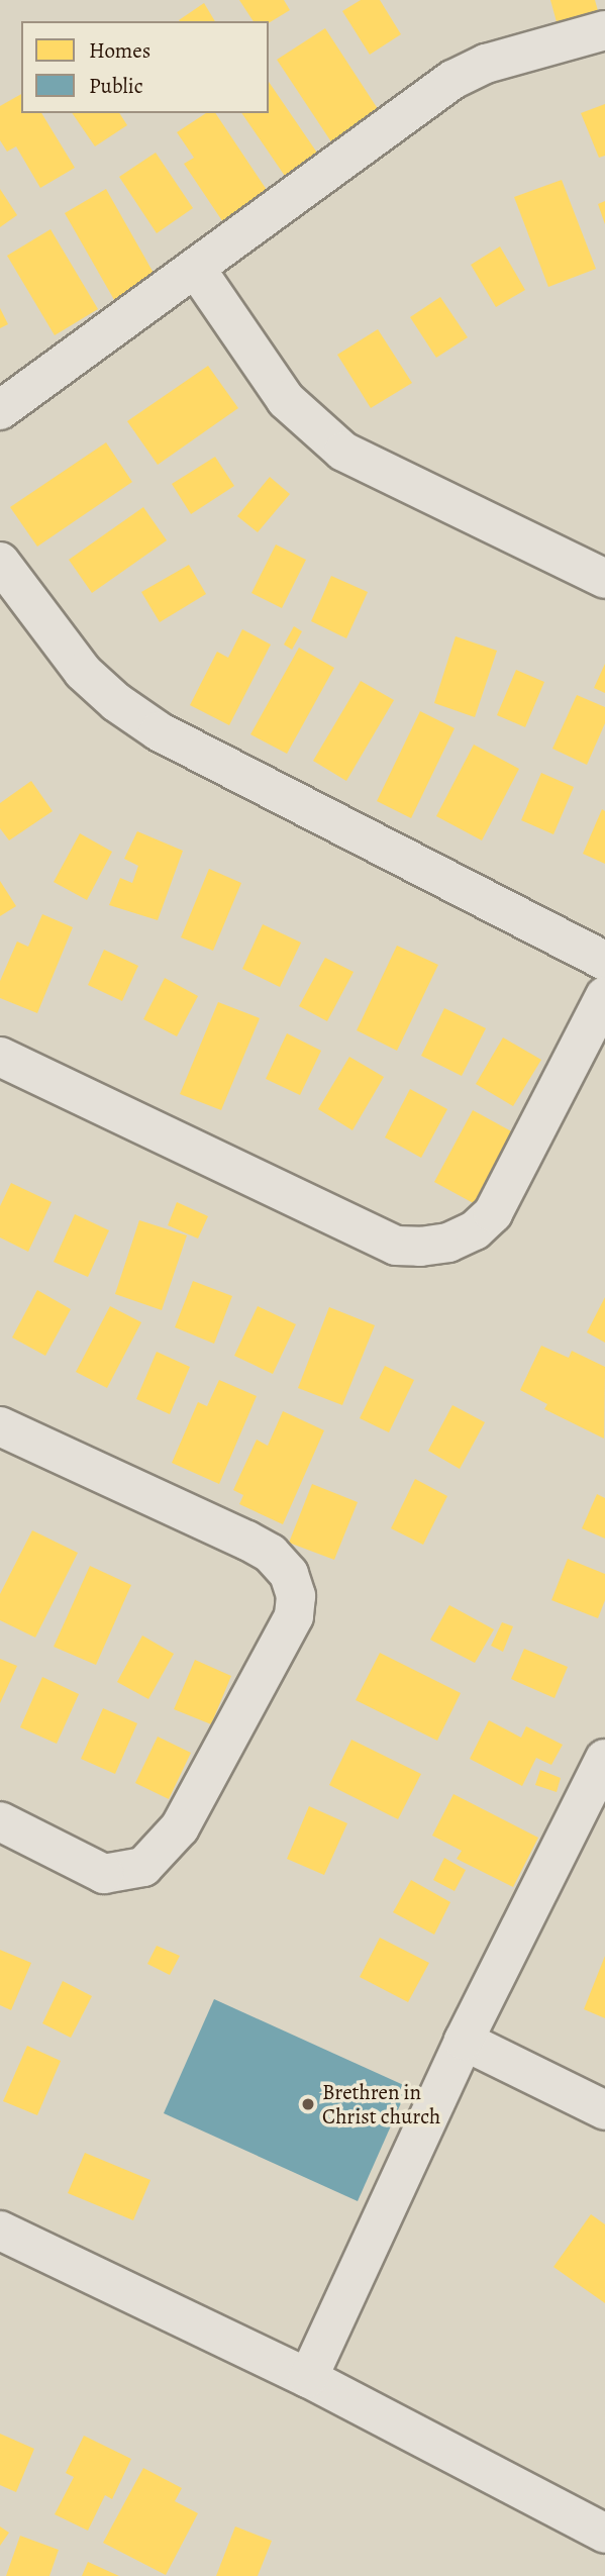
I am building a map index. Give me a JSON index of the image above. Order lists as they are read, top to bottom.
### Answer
{
  "places": ["Brethren in Christ church"],
  "legend": ["Homes", "Public"]
}
